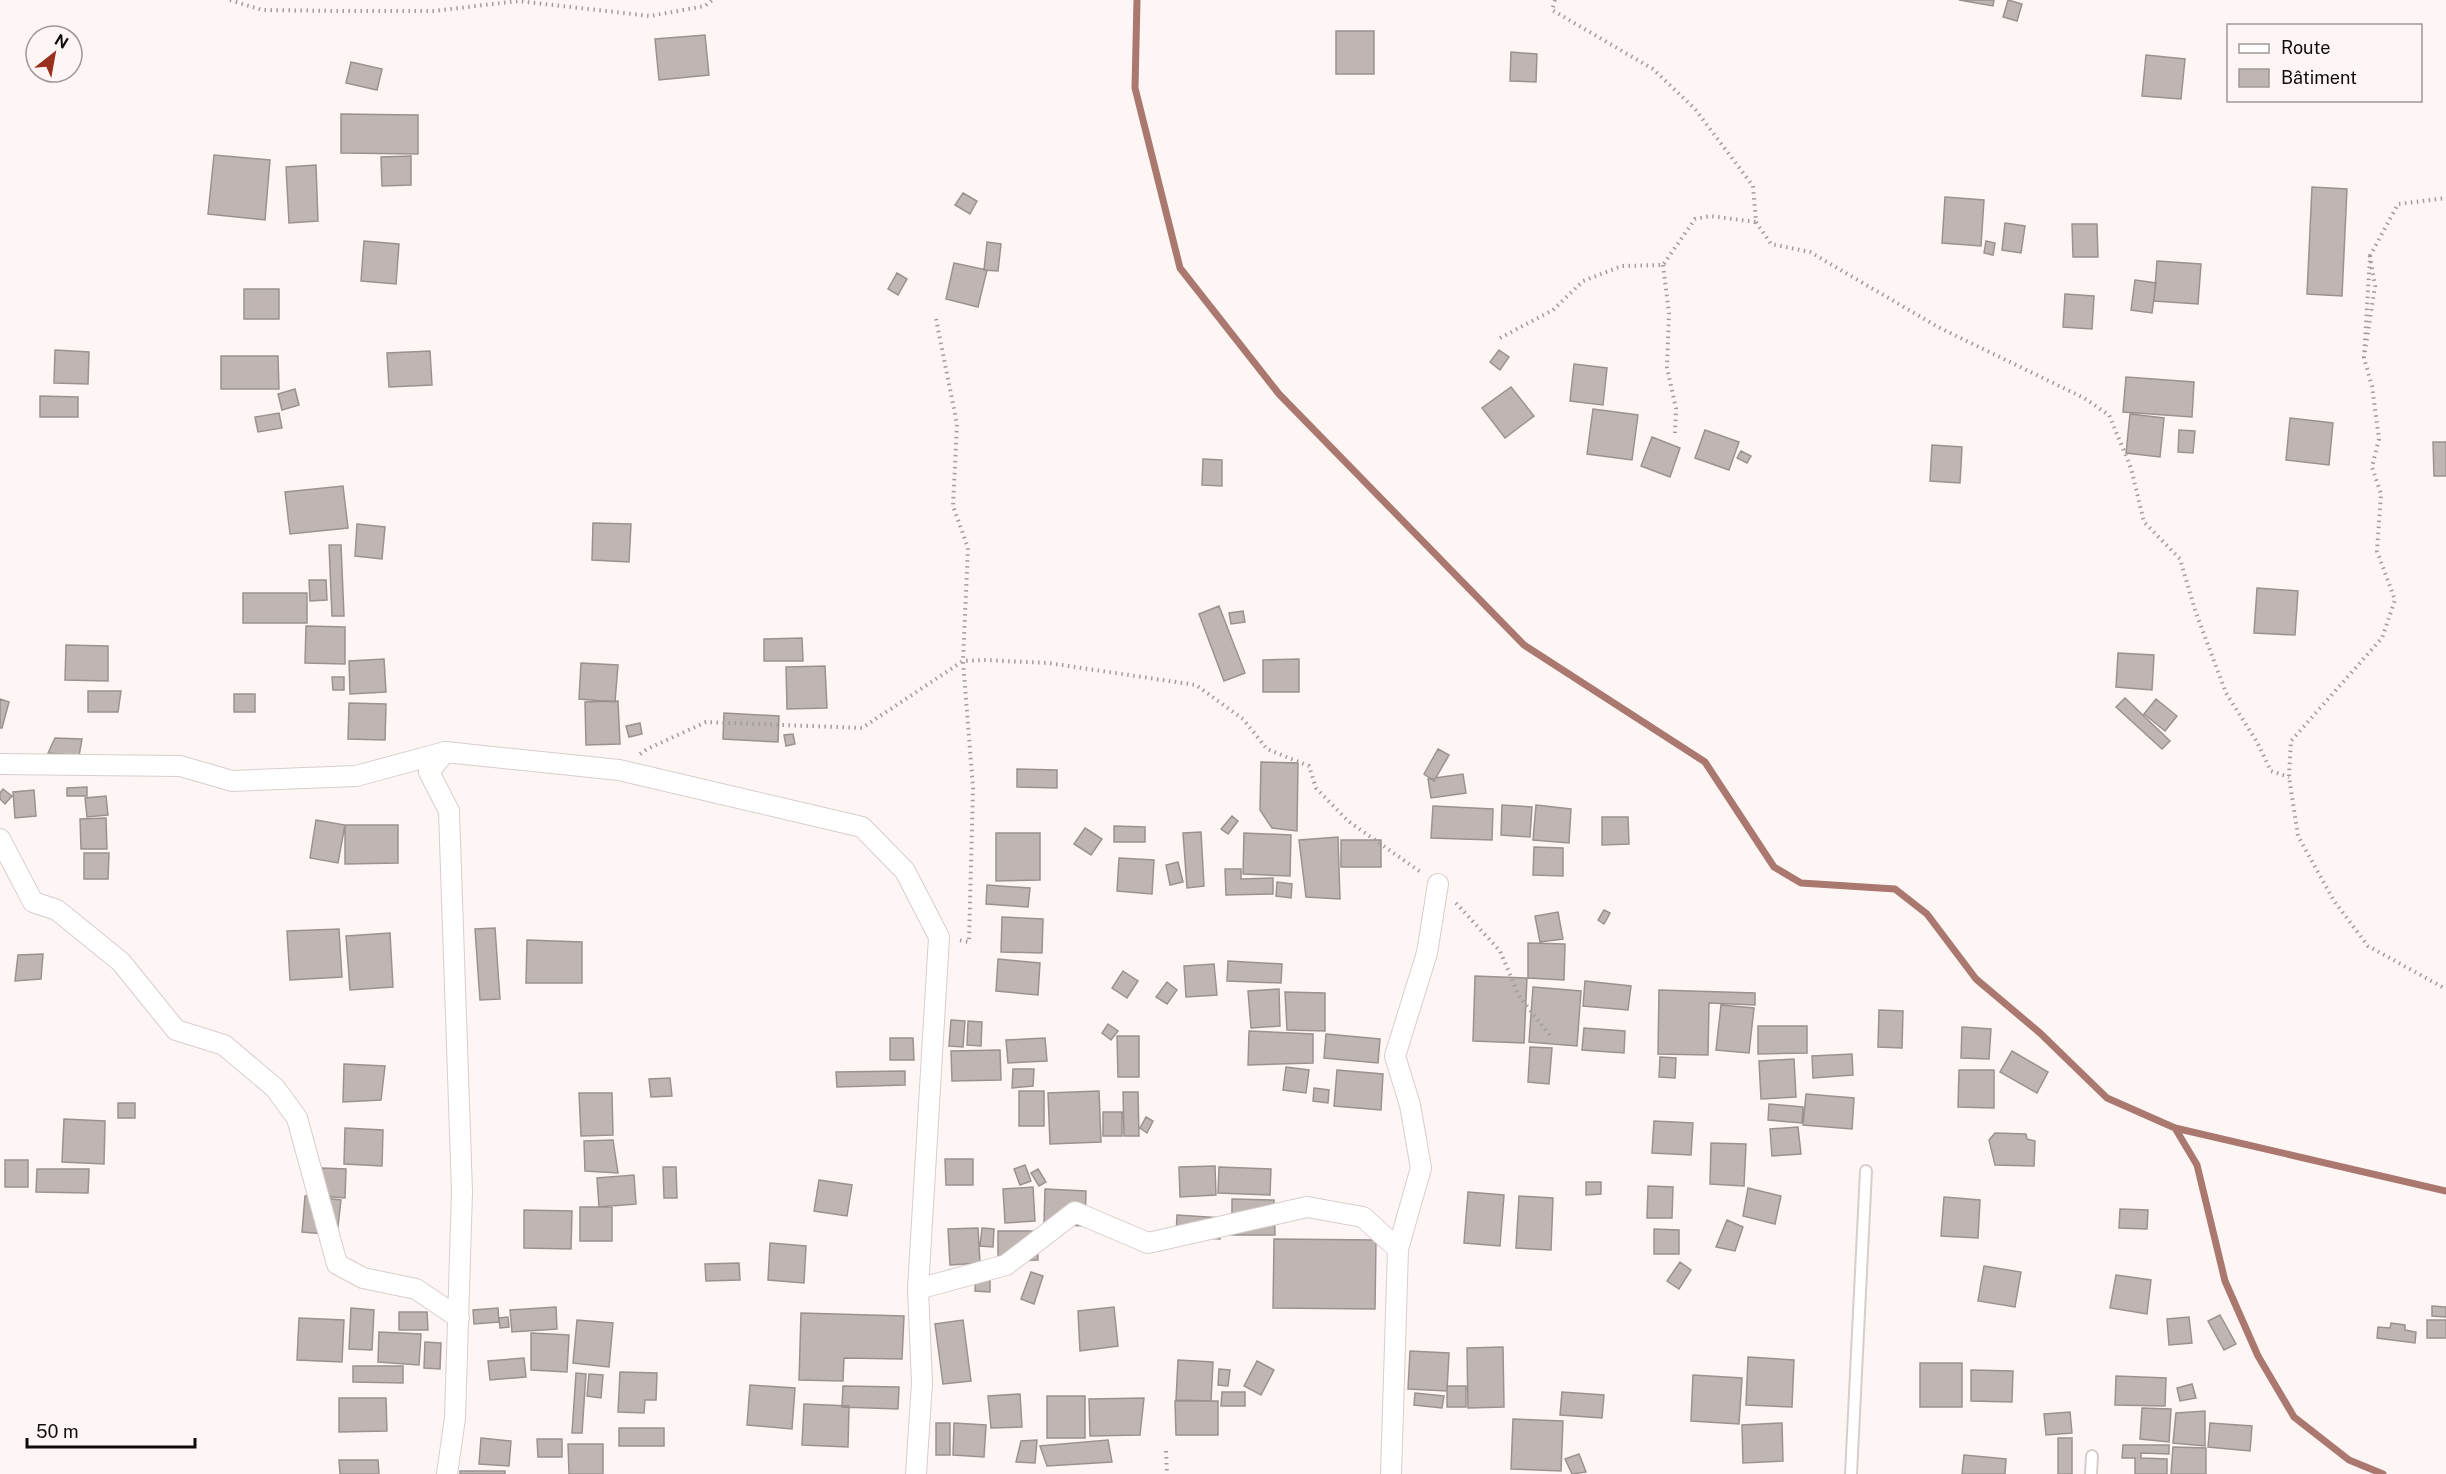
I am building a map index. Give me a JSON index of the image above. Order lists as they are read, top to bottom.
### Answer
{
  "legend": ["Route", "Bâtiment"],
  "scale_bar": "50 m",
  "north": "top right"
}
